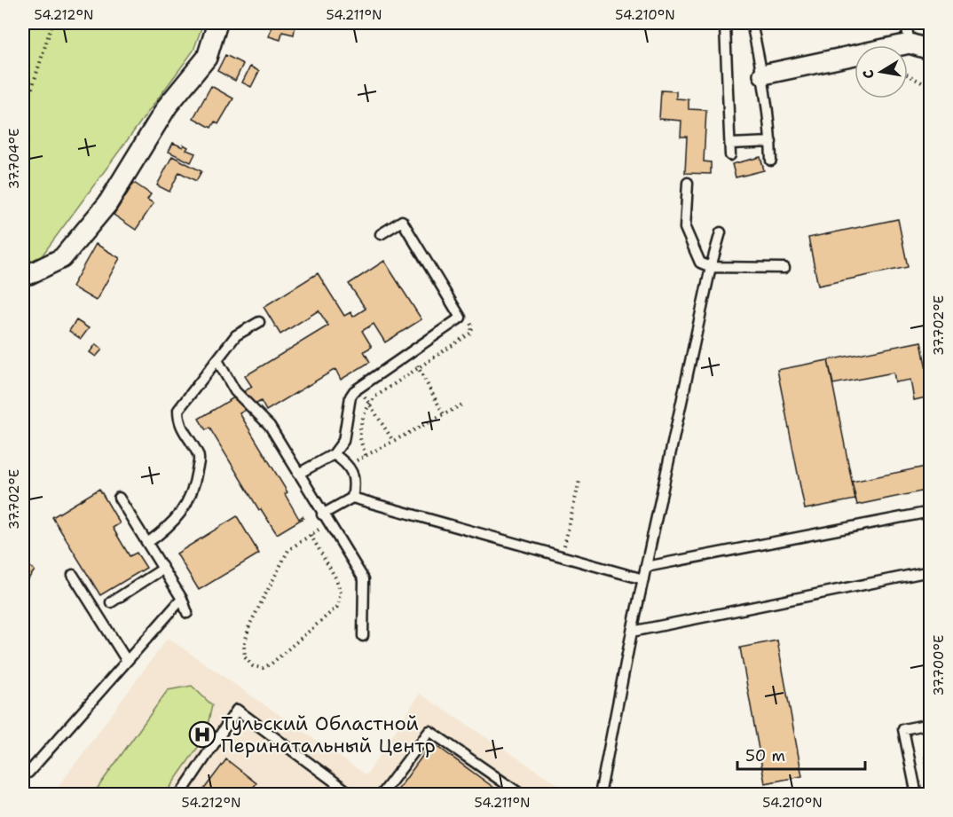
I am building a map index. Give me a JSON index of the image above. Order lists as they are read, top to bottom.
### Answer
{
  "places": {
    "hospital": ["Тульский Областной Перинатальный Центр"]
  },
  "scale_bar": "50 m",
  "north": "left",
  "coordinates": [
    "54.212°N",
    "54.211°N",
    "54.210°N",
    "37.704°E",
    "37.702°E",
    "37.700°E"
  ]
}
